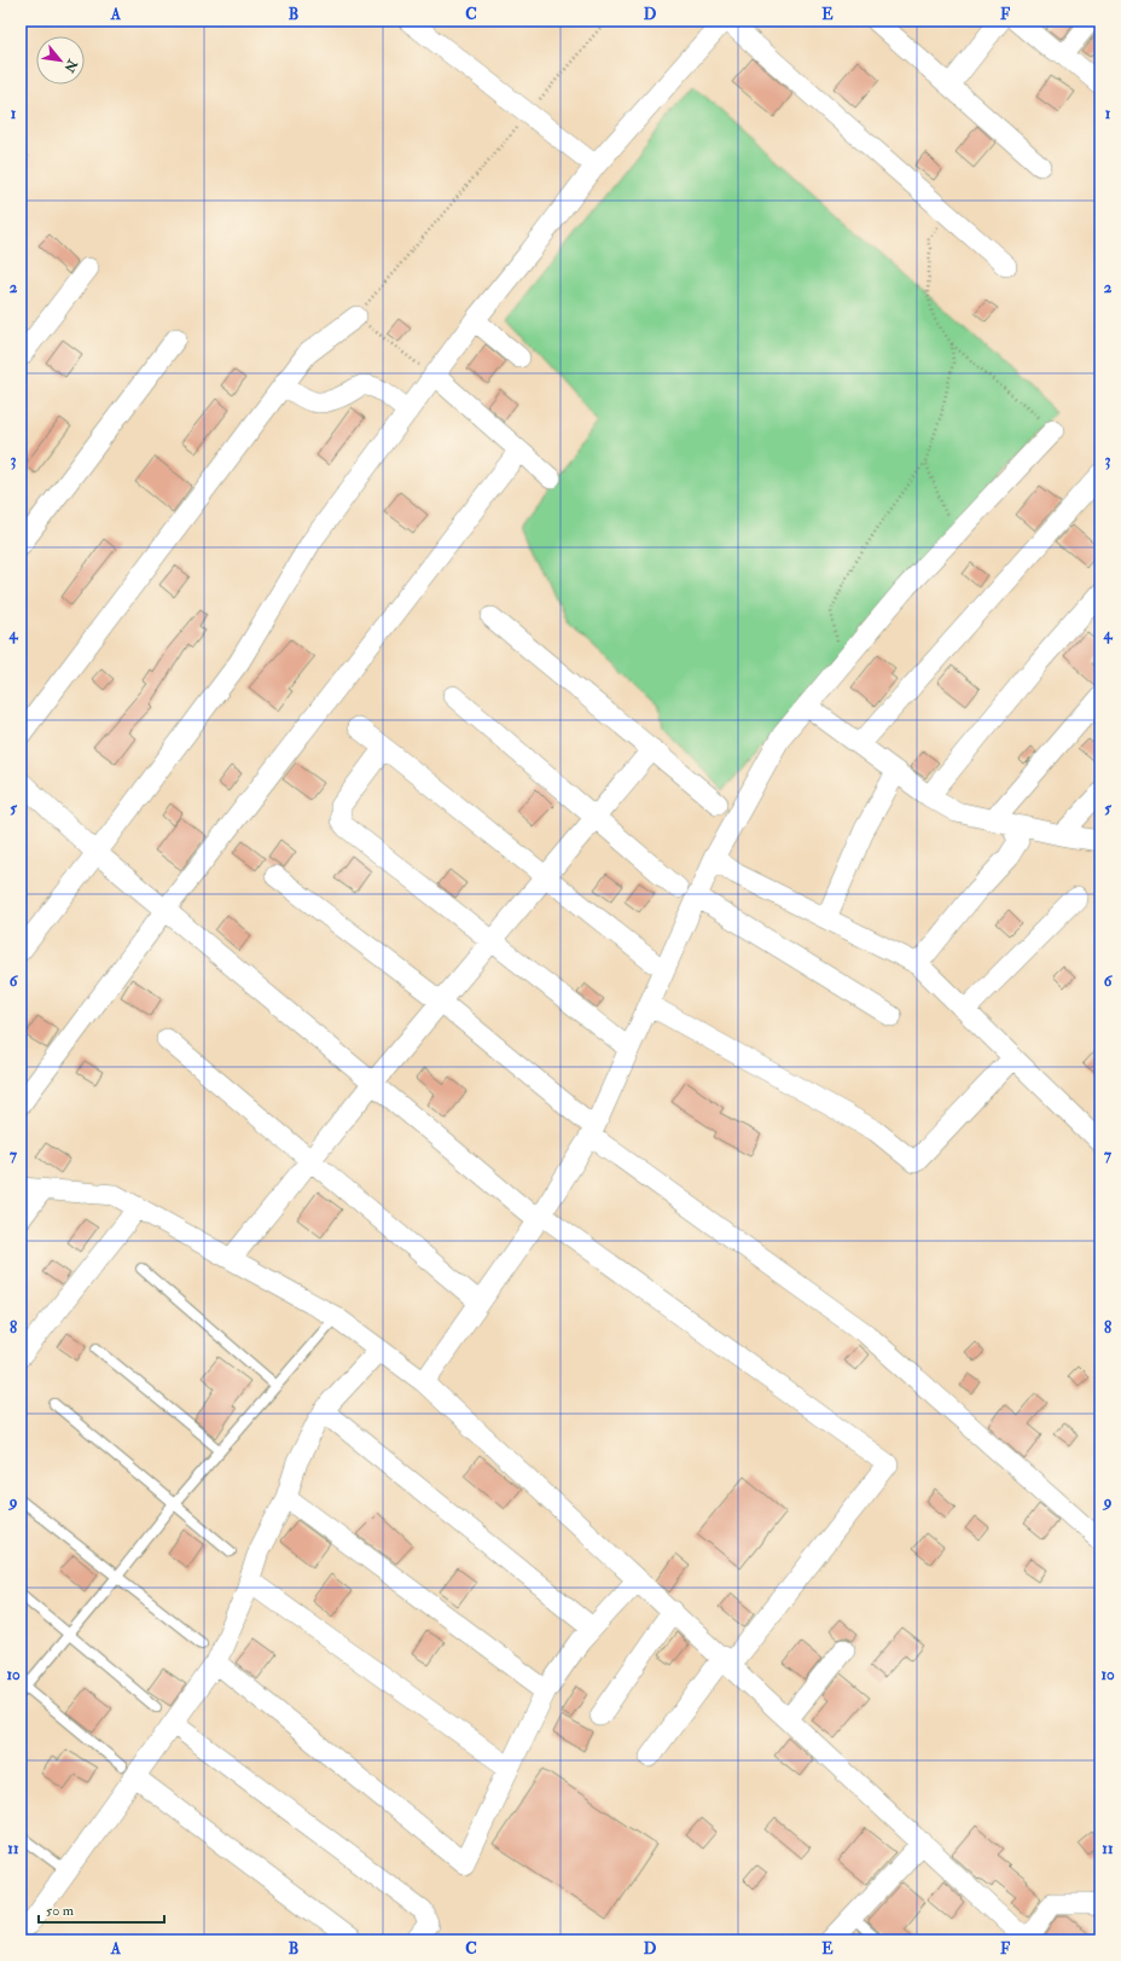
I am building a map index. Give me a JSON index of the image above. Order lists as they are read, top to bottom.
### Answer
{
  "scale_bar": "50 m",
  "north": "bottom right",
  "grid": {
    "columns": [
      "A",
      "B",
      "C",
      "D",
      "E",
      "F"
    ],
    "rows": [
      "1",
      "2",
      "3",
      "4",
      "5",
      "6",
      "7",
      "8",
      "9",
      "10",
      "11"
    ]
  }
}
